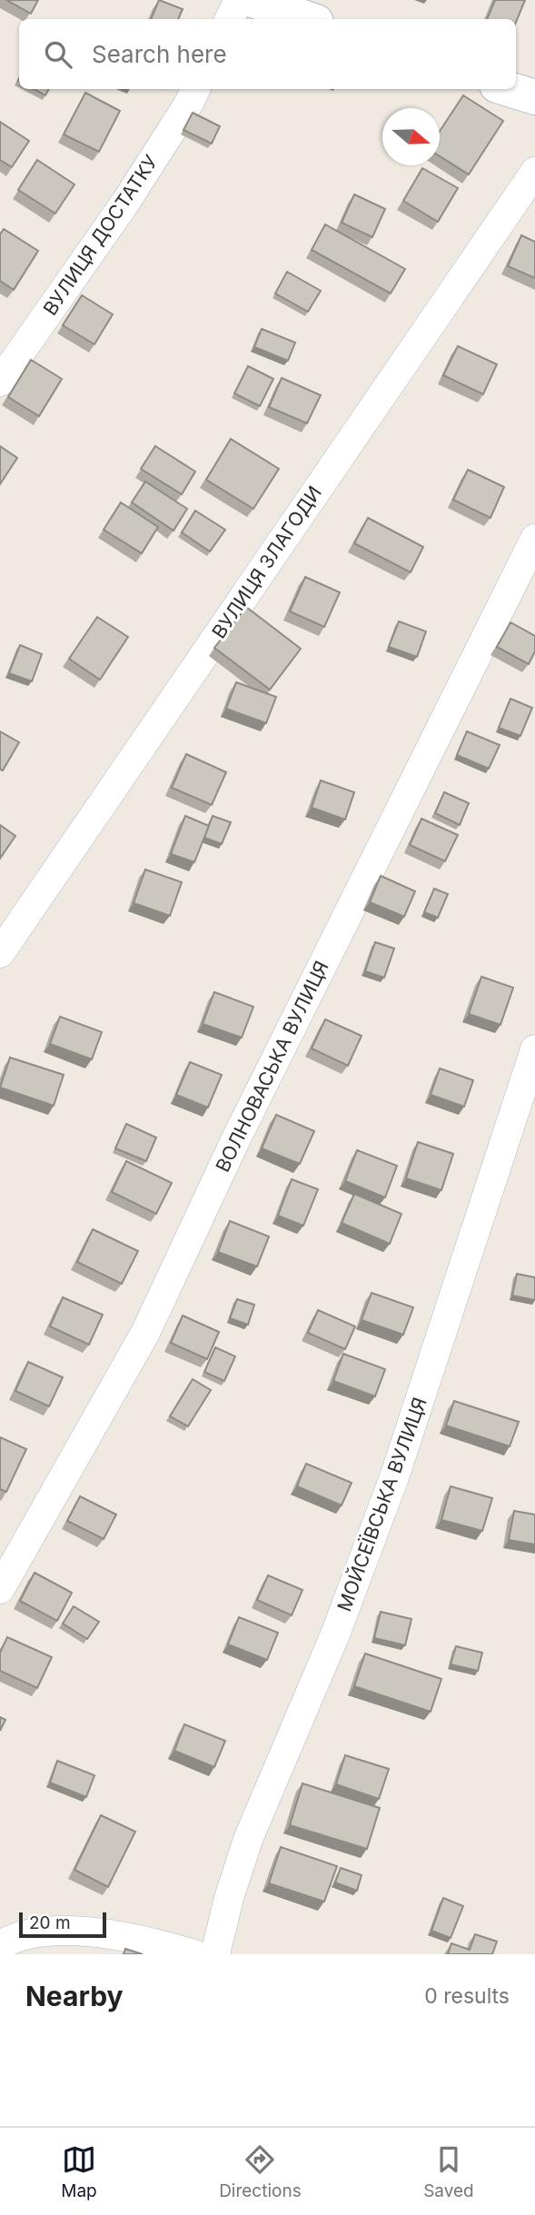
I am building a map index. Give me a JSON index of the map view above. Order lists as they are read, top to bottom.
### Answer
{
  "streets": {
    "street": [
      "ВУЛИЦЯ ДОСТАТКУ",
      "ВУЛИЦЯ ЗЛАГОДИ",
      "ВОЛНОВАСЬКА ВУЛИЦЯ",
      "МОЙСЕЇВСЬКА ВУЛИЦЯ"
    ]
  },
  "scale_bar": "20 m",
  "north": "right",
  "page": {
    "search": "Search here",
    "scale": "20 m",
    "heading": ["Nearby", "0 results"],
    "nav": ["Map", "Directions", "Saved"]
  }
}
